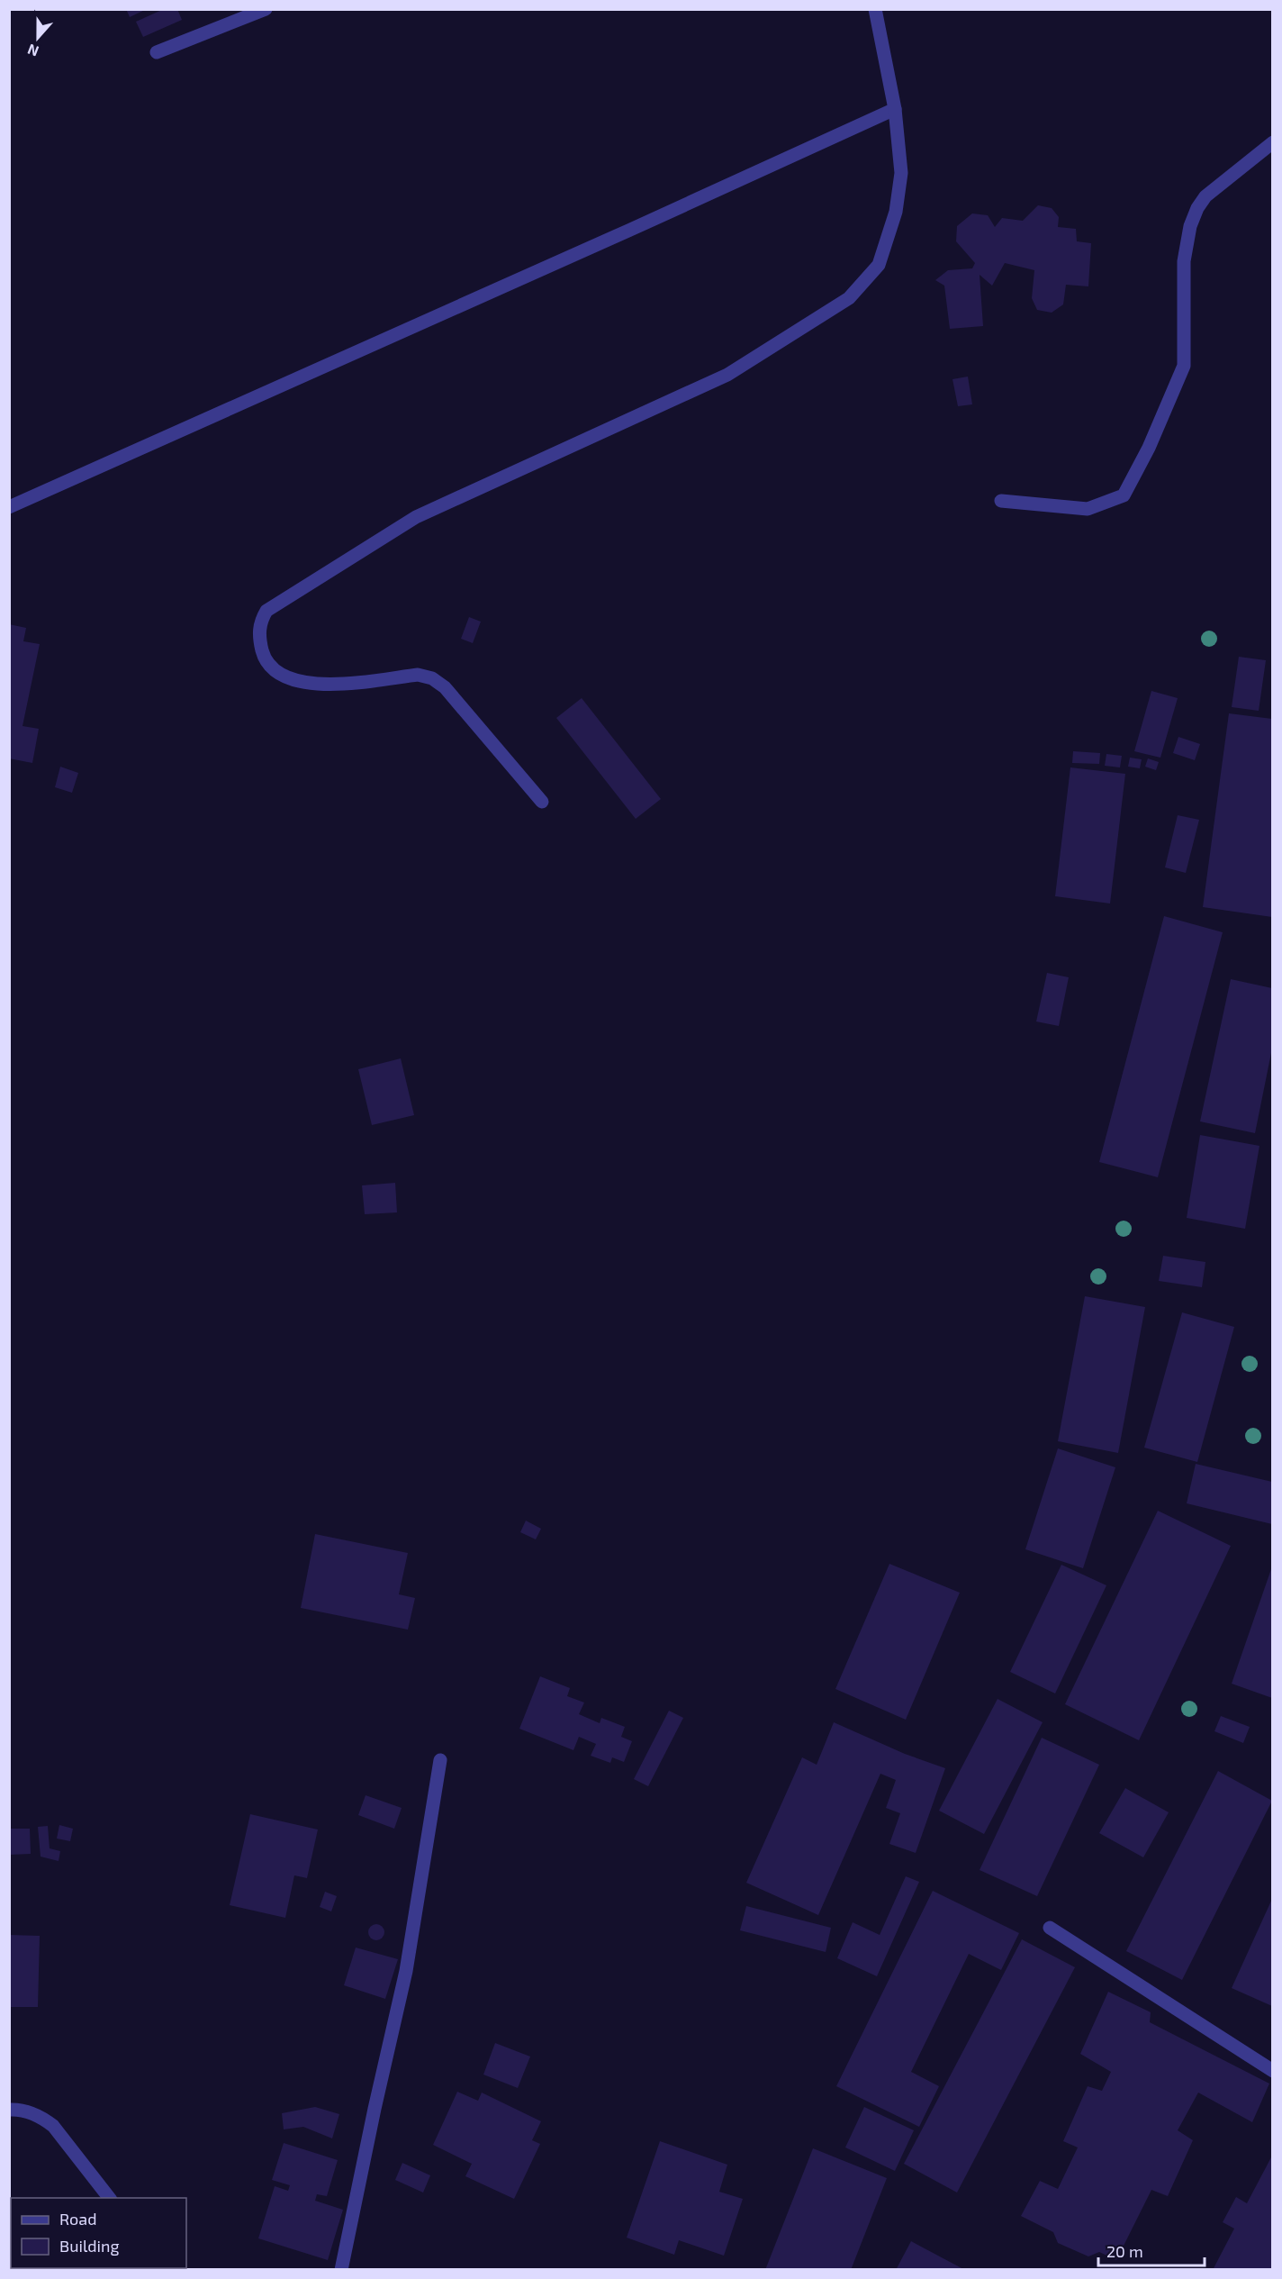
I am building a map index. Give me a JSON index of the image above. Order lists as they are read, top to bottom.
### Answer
{
  "legend": ["Road", "Building"],
  "scale_bar": "20 m",
  "north": "bottom"
}
